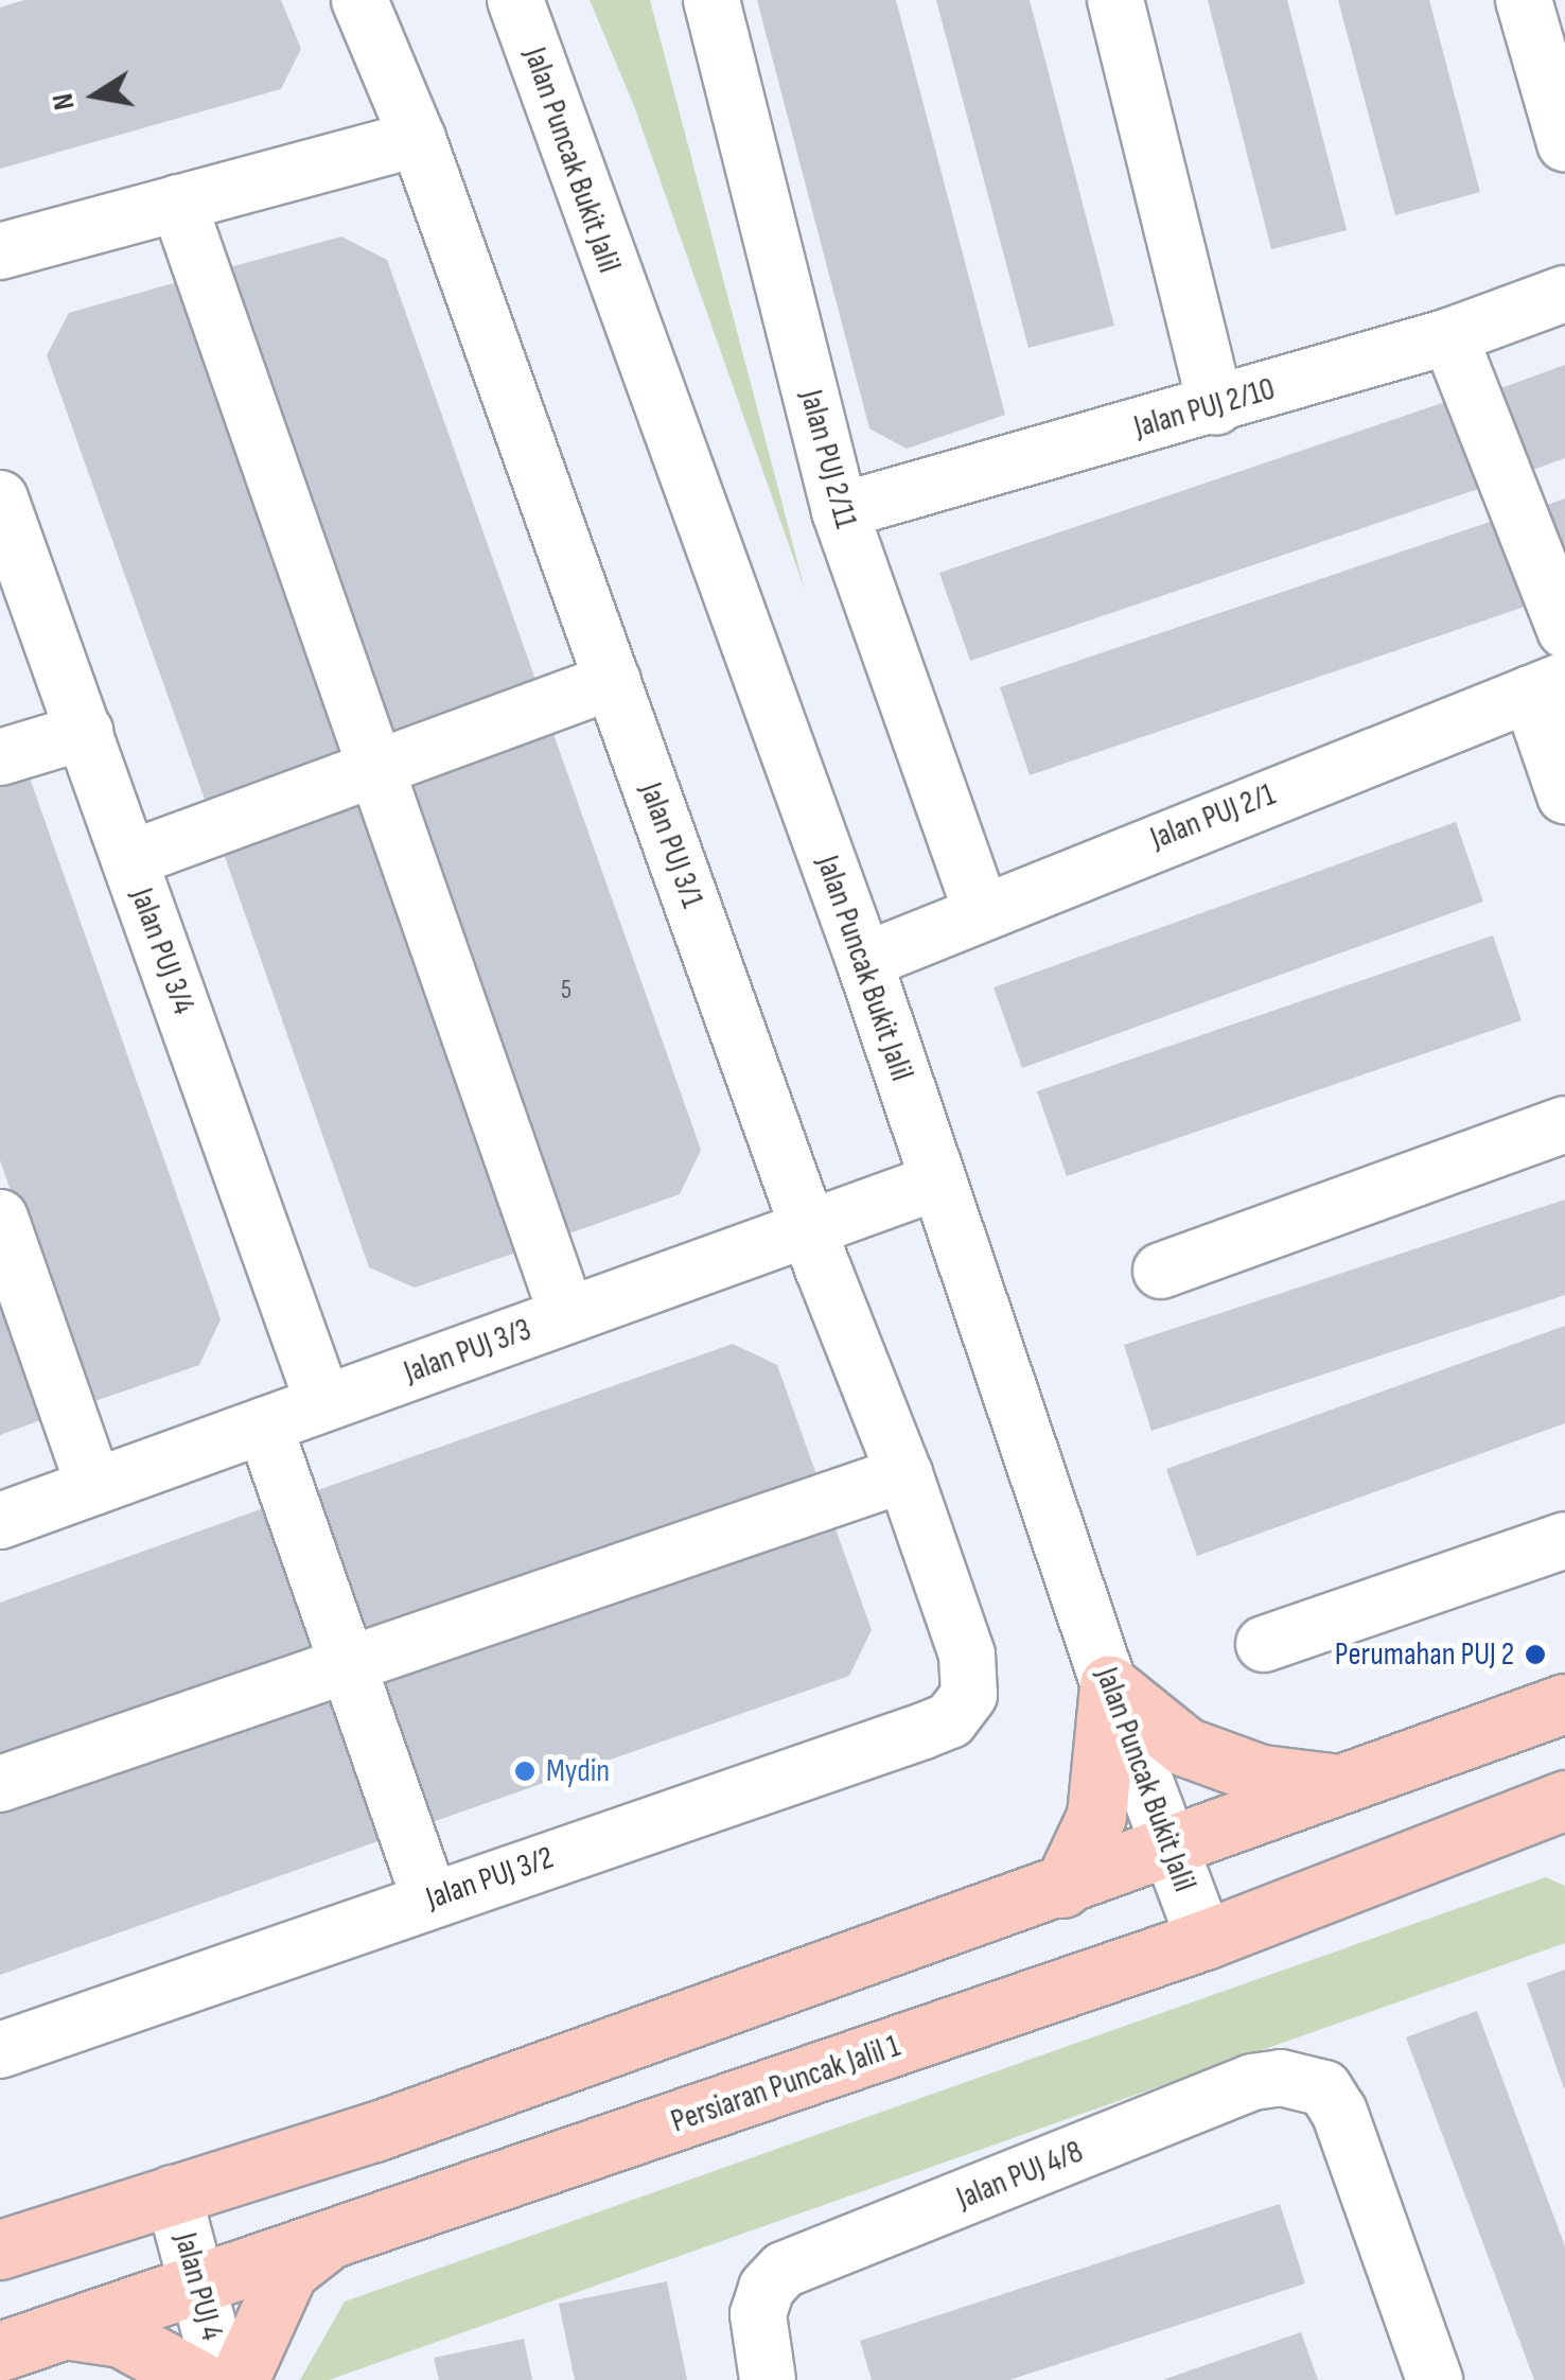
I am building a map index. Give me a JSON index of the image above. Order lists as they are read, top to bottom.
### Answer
{
  "streets": {
    "main road": ["Persiaran Puncak Jalil 1"],
    "street": [
      "Jalan Puncak Bukit Jalil",
      "Jalan PUJ 2/10",
      "Jalan PUJ 2/11",
      "Jalan PUJ 2/1",
      "Jalan PUJ 3/1",
      "Jalan PUJ 3/4",
      "Jalan PUJ 3/3",
      "Jalan PUJ 3/2",
      "Jalan PUJ 4/8",
      "Jalan PUJ 4"
    ]
  },
  "crossings": [
    ["Jalan Puncak Bukit Jalil", "Jalan PUJ 2/1"],
    ["Jalan Puncak Bukit Jalil", "Jalan PUJ 3/3"],
    ["Jalan Puncak Bukit Jalil", "Persiaran Puncak Jalil 1"],
    ["Jalan PUJ 2/10", "Jalan PUJ 2/11"],
    ["Jalan PUJ 2/11", "Jalan PUJ 2/1"],
    ["Jalan PUJ 3/1", "Jalan PUJ 3/3"],
    ["Jalan PUJ 3/1", "Jalan PUJ 3/2"],
    ["Jalan PUJ 3/4", "Jalan PUJ 3/3"],
    ["Persiaran Puncak Jalil 1", "Jalan PUJ 4"]
  ],
  "places": ["Perumahan PUJ 2", "Mydin"],
  "house_numbers": ["5"],
  "north": "left"
}
